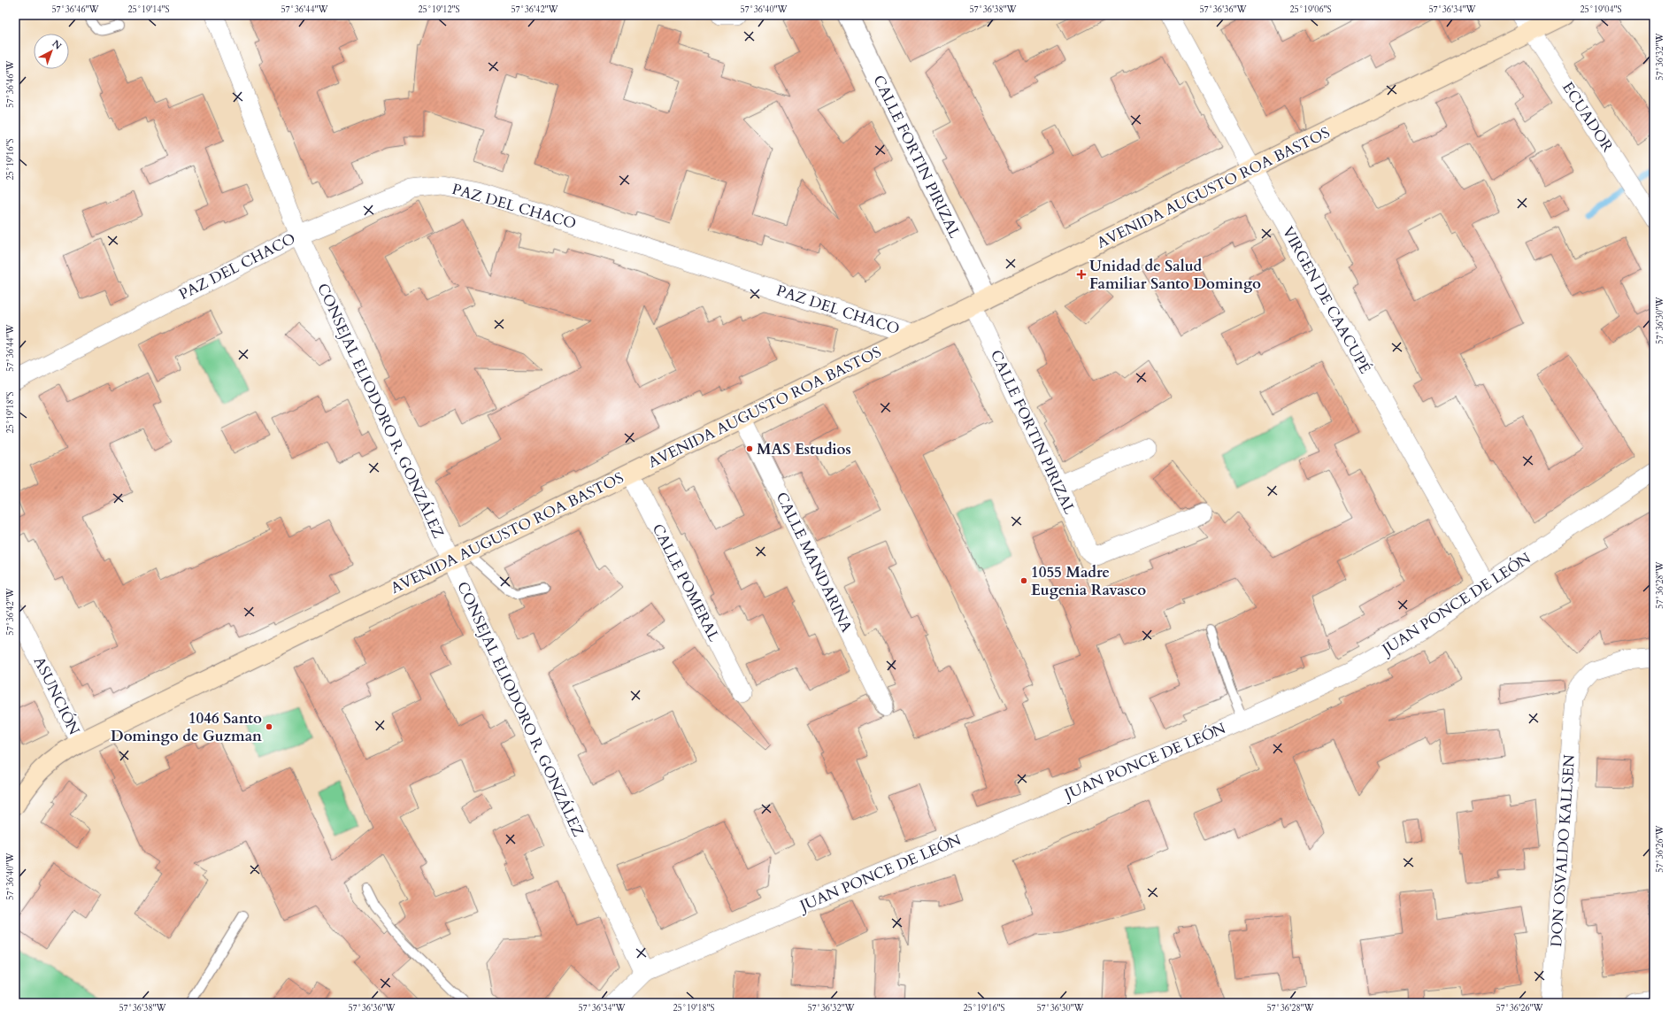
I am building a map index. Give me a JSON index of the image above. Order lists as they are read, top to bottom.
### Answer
{
  "streets": {
    "main road": ["AVENIDA AUGUSTO ROA BASTOS"],
    "street": [
      "ECUADOR",
      "CALLE FORTIN PIRIZAL",
      "PAZ DEL CHACO",
      "VIRGEN DE CAACUPÉ",
      "CONSEJAL ELIODORO R. GONZÁLEZ",
      "CALLE MANDARINA",
      "CALLE POMERAL",
      "JUAN PONCE DE LEÓN",
      "ASUNCIÓN",
      "DON OSVALDO KALLSEN"
    ]
  },
  "crossings": [
    ["ECUADOR", "AVENIDA AUGUSTO ROA BASTOS"],
    ["CALLE FORTIN PIRIZAL", "AVENIDA AUGUSTO ROA BASTOS"],
    ["AVENIDA AUGUSTO ROA BASTOS", "PAZ DEL CHACO"],
    ["AVENIDA AUGUSTO ROA BASTOS", "VIRGEN DE CAACUPÉ"],
    ["AVENIDA AUGUSTO ROA BASTOS", "CONSEJAL ELIODORO R. GONZÁLEZ"],
    ["AVENIDA AUGUSTO ROA BASTOS", "CALLE MANDARINA"],
    ["AVENIDA AUGUSTO ROA BASTOS", "CALLE POMERAL"],
    ["AVENIDA AUGUSTO ROA BASTOS", "ASUNCIÓN"],
    ["PAZ DEL CHACO", "CONSEJAL ELIODORO R. GONZÁLEZ"],
    ["VIRGEN DE CAACUPÉ", "JUAN PONCE DE LEÓN"],
    ["CONSEJAL ELIODORO R. GONZÁLEZ", "JUAN PONCE DE LEÓN"]
  ],
  "places": {
    "health": ["Unidad de Salud Familiar Santo Domingo"],
    "other": ["MAS Estudios", "1055 Madre Eugenia Ravasco", "1046 Santo Domingo de Guzman"]
  },
  "north": "top right",
  "coordinates": [
    "57°36'46\"W",
    "25°19'14\"S",
    "57°36'44\"W",
    "25°19'12\"S",
    "57°36'42\"W",
    "57°36'40\"W",
    "57°36'38\"W",
    "57°36'36\"W",
    "25°19'06\"S",
    "57°36'34\"W",
    "25°19'04\"S",
    "57°36'32\"W",
    "25°19'16\"S",
    "57°36'30\"W",
    "25°19'18\"S",
    "57°36'28\"W",
    "57°36'26\"W"
  ]
}
